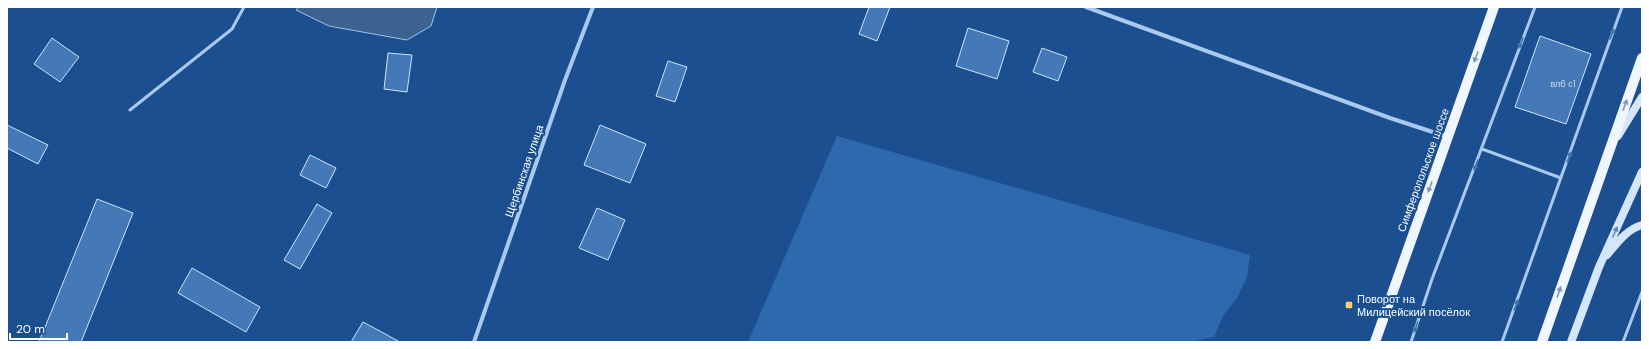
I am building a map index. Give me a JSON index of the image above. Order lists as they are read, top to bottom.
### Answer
{
  "streets": {
    "main road": ["Симферопольское шоссе"],
    "street": ["Щербинская улица"]
  },
  "one_way": ["Симферопольское шоссе"],
  "places": {
    "transit": ["Поворот на Милицейский посёлок"]
  },
  "house_numbers": ["вл6 с1"],
  "scale_bar": "20 m"
}
